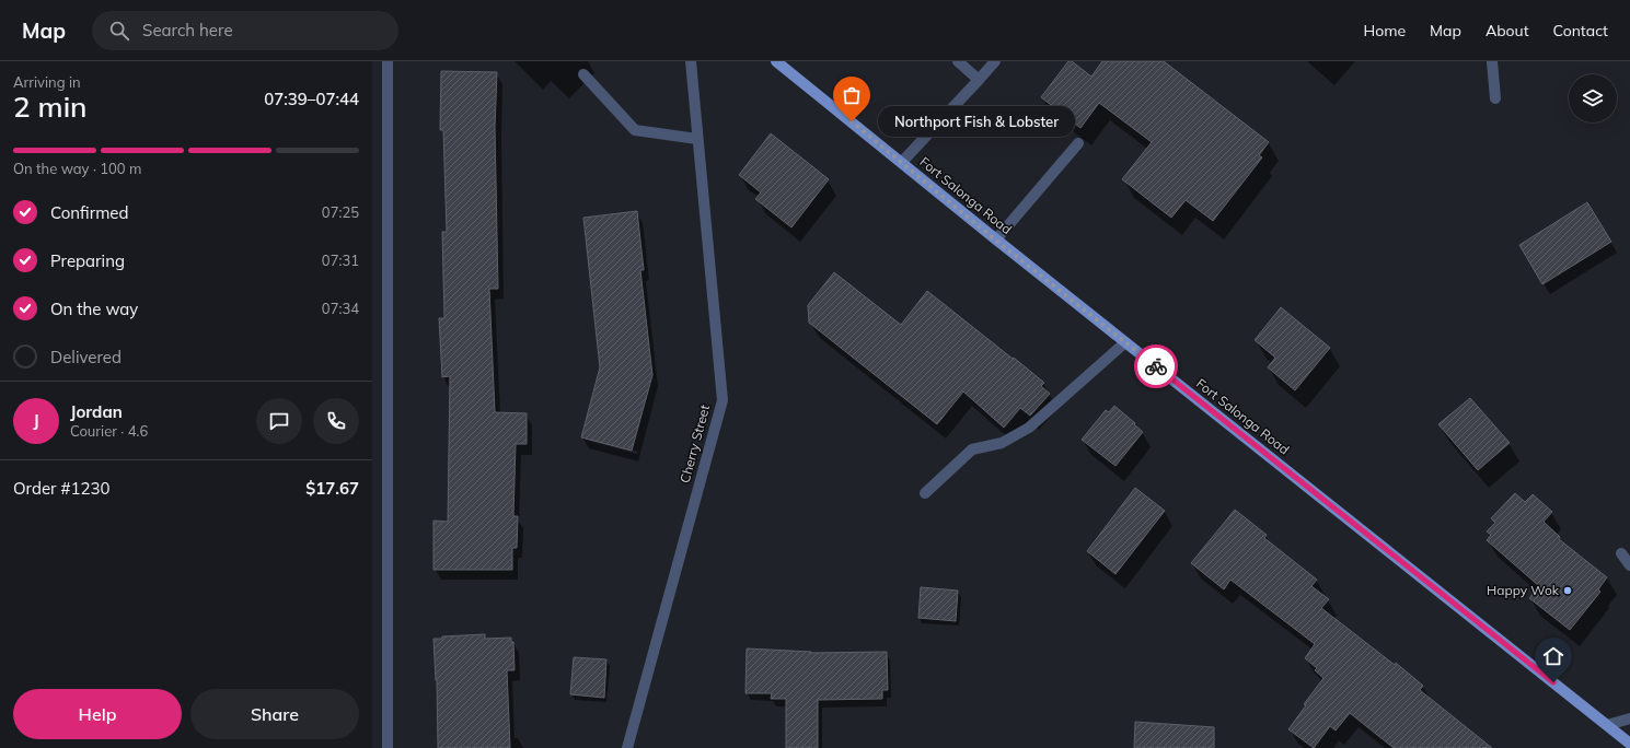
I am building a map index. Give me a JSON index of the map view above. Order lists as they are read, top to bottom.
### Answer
{
  "streets": {
    "main road": ["Fort Salonga Road"],
    "street": ["Cherry Street"]
  },
  "places": ["Northport Fish & Lobster", "Happy Wok"],
  "page": {
    "header": "Map",
    "search": "Search here",
    "nav": [
      "Home",
      "Map",
      "About",
      "Contact"
    ],
    "heading": ["2 min", "Arriving in", "07:39–07:44"],
    "panel": [
      "Jordan",
      "Courier · 4.6",
      "Order #1230",
      "$17.67"
    ],
    "bubble": "Northport Fish & Lobster",
    "bar": "On the way · 100 m",
    "list": [
      ["Confirmed", "07:25"],
      ["Preparing", "07:31"],
      ["On the way", "07:34"],
      "Delivered"
    ],
    "round": "J",
    "buttons": ["Help", "Share"]
  }
}
